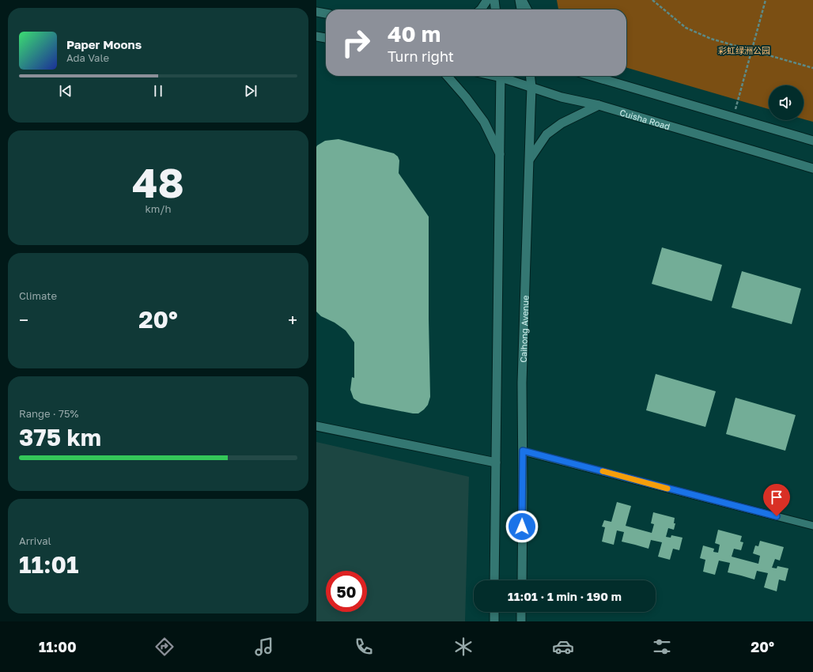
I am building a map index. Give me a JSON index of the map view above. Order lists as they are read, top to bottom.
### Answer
{
  "streets": {
    "main road": ["Cuisha Road", "Caihong Avenue"]
  },
  "crossings": [
    ["Cuisha Road", "Caihong Avenue"]
  ],
  "parks": ["彩虹绿洲公园"],
  "page": {
    "turn": ["40 m", "Turn right"],
    "song": ["Paper Moons", "Ada Vale"],
    "tile": [
      ["48", "km/h"],
      "Climate",
      ["Range · 75%", "375 km"],
      ["Arrival", "11:01"]
    ],
    "heat": ["−", "20°", "+"],
    "limit": "50",
    "trip": "11:01 · 1 min · 190 m",
    "tabs": ["11:00", "20°"]
  }
}
